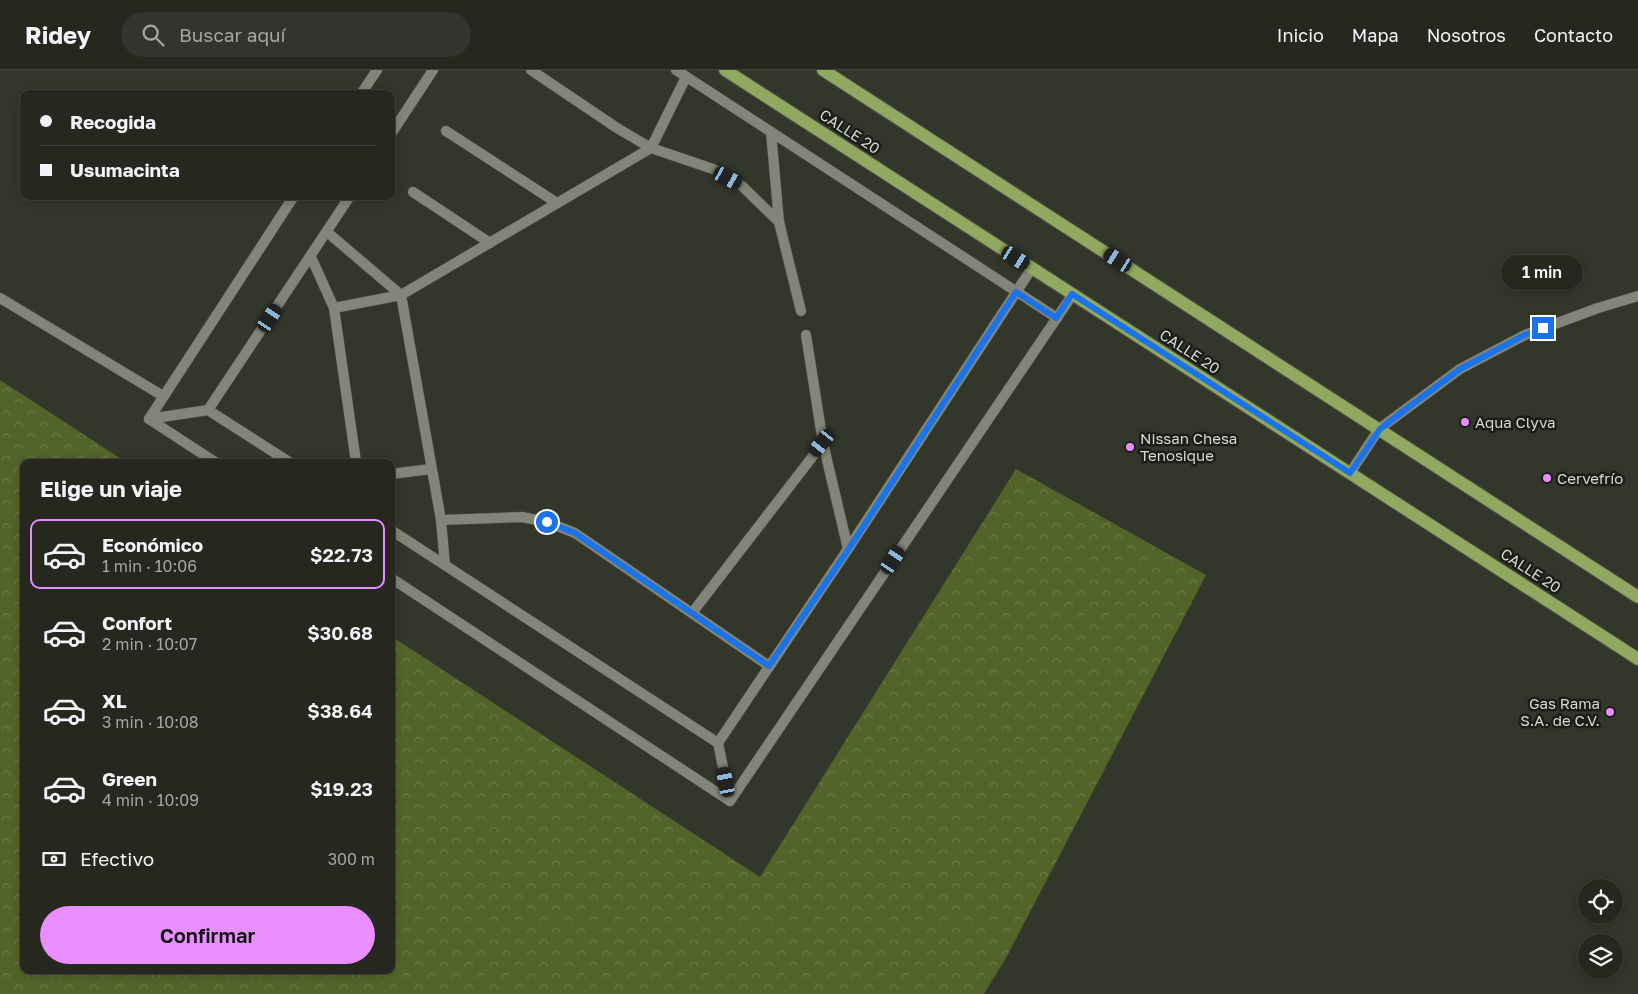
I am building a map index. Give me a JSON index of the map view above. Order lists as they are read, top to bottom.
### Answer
{
  "streets": {
    "main road": ["CALLE 20"]
  },
  "places": [
    "Aqua Clyva",
    "Nissan Chesa Tenosique",
    "Cervefrío",
    "Gas Rama S.A. de C.V."
  ],
  "page": {
    "header": "Ridey",
    "search": "Buscar aquí",
    "nav": [
      "Inicio",
      "Mapa",
      "Nosotros",
      "Contacto"
    ],
    "banner": ["Recogida", "Usumacinta"],
    "bubble": "1 min",
    "heading": "Elige un viaje",
    "list": [
      {
        "name": "Económico",
        "note": "1 min · 10:06",
        "value": "$22.73"
      },
      {
        "name": "Confort",
        "note": "2 min · 10:07",
        "value": "$30.68"
      },
      {
        "name": "XL",
        "note": "3 min · 10:08",
        "value": "$38.64"
      },
      {
        "name": "Green",
        "note": "4 min · 10:09",
        "value": "$19.23"
      }
    ],
    "pay": ["Efectivo", "300 m"],
    "buttons": "Confirmar"
  }
}
